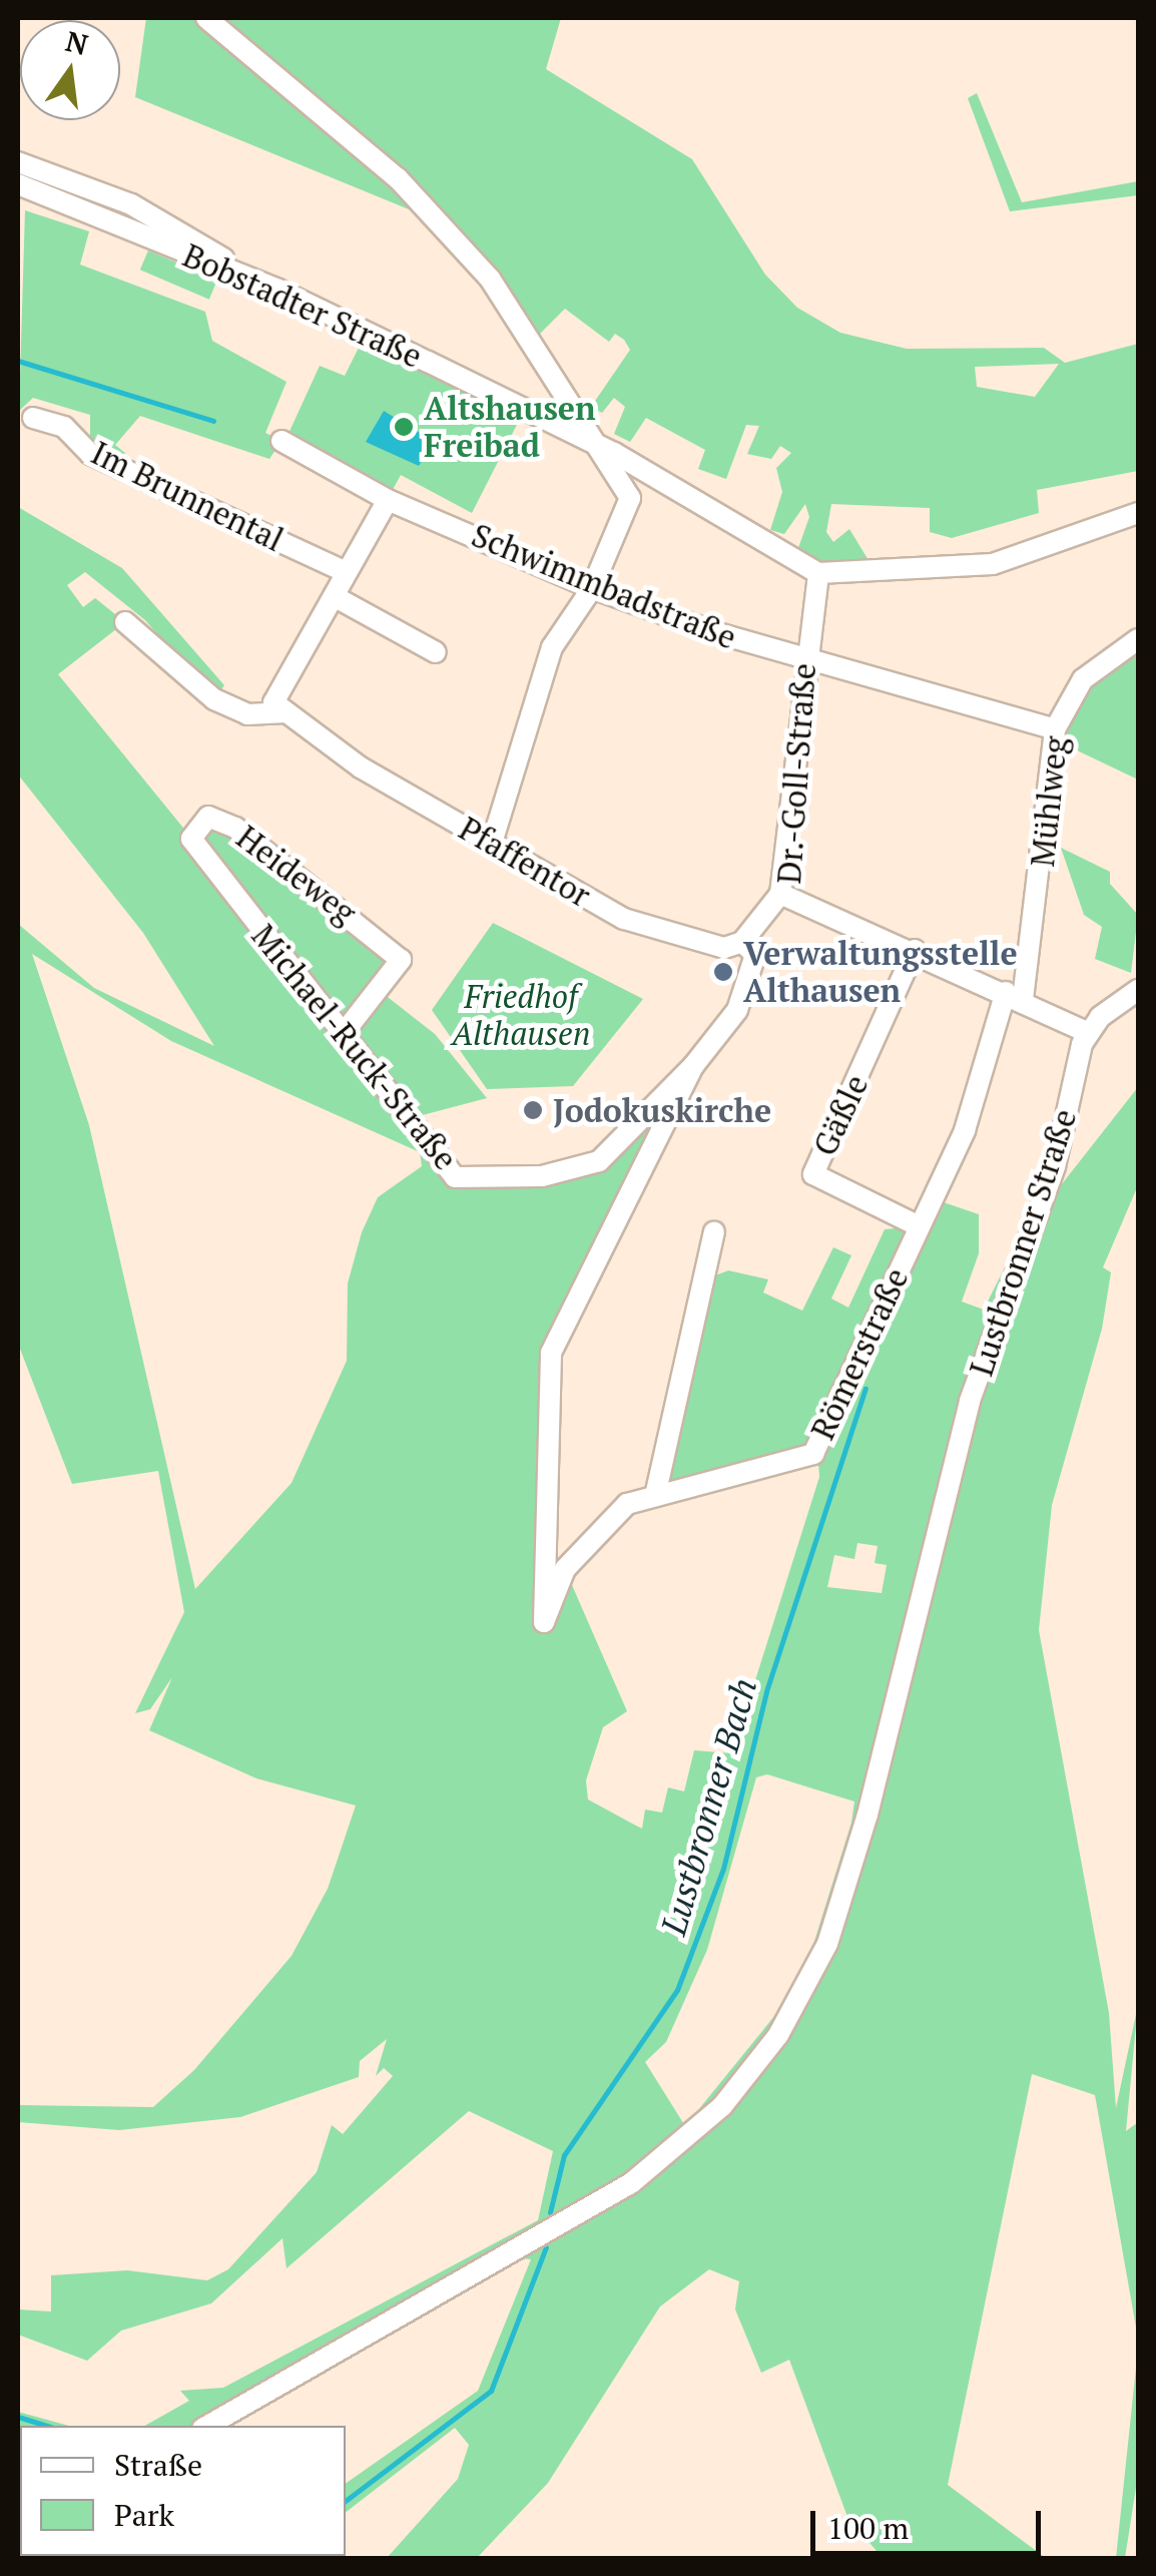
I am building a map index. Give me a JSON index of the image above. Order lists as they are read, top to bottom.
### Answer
{
  "streets": {
    "street": [
      "Bobstadter Straße",
      "Im Brunnental",
      "Schwimmbadstraße",
      "Dr.-Goll-Straße",
      "Mühlweg",
      "Pfaffentor",
      "Heideweg",
      "Michael-Ruck-Straße",
      "Gäßle",
      "Lustbronner Straße",
      "Römerstraße"
    ]
  },
  "crossings": [
    ["Bobstadter Straße", "Dr.-Goll-Straße"],
    ["Schwimmbadstraße", "Dr.-Goll-Straße"],
    ["Schwimmbadstraße", "Mühlweg"],
    ["Dr.-Goll-Straße", "Mühlweg"],
    ["Dr.-Goll-Straße", "Gäßle"],
    ["Dr.-Goll-Straße", "Lustbronner Straße"],
    ["Dr.-Goll-Straße", "Römerstraße"],
    ["Mühlweg", "Römerstraße"],
    ["Pfaffentor", "Michael-Ruck-Straße"],
    ["Heideweg", "Michael-Ruck-Straße"],
    ["Michael-Ruck-Straße", "Römerstraße"],
    ["Gäßle", "Römerstraße"]
  ],
  "water": ["Lustbronner Bach"],
  "parks": ["Friedhof Althausen"],
  "places": ["Altshausen Freibad", "Verwaltungsstelle Althausen", "Jodokuskirche"],
  "legend": ["Straße", "Park"],
  "scale_bar": "100 m",
  "north": "top"
}
